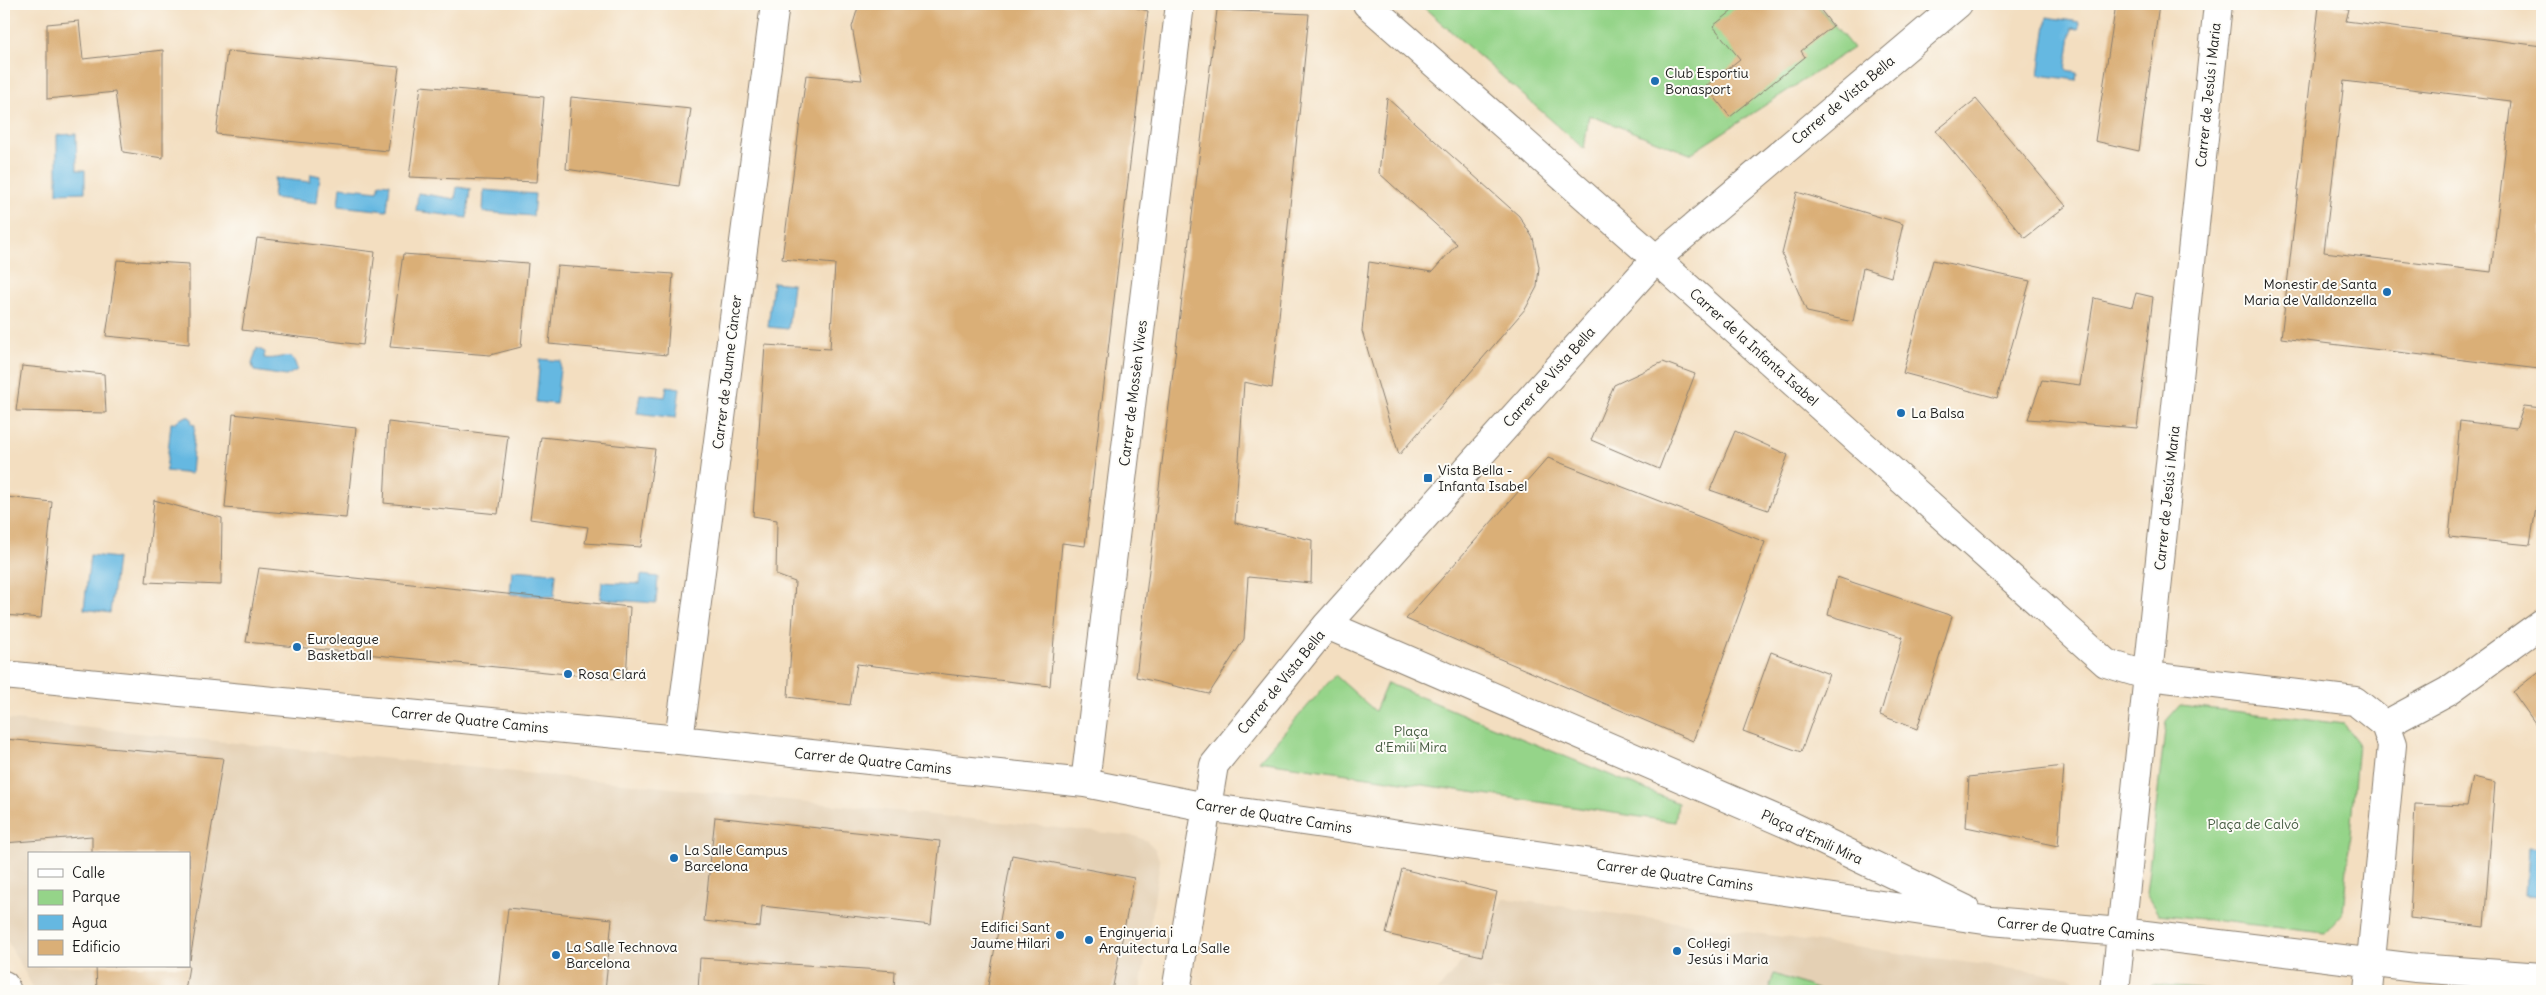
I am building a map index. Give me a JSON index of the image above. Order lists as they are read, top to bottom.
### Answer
{
  "streets": {
    "street": [
      "Carrer de Jesús i Maria",
      "Carrer de Vista Bella",
      "Carrer de la Infanta Isabel",
      "Carrer de Jaume Càncer",
      "Carrer de Mossèn Vives",
      "Carrer de Quatre Camins",
      "Plaça d'Emili Mira"
    ]
  },
  "crossings": [
    ["Carrer de Jesús i Maria", "Carrer de la Infanta Isabel"],
    ["Carrer de Jesús i Maria", "Carrer de Quatre Camins"],
    ["Carrer de Vista Bella", "Carrer de la Infanta Isabel"],
    ["Carrer de Vista Bella", "Carrer de Quatre Camins"],
    ["Carrer de Vista Bella", "Plaça d'Emili Mira"],
    ["Carrer de Jaume Càncer", "Carrer de Quatre Camins"],
    ["Carrer de Mossèn Vives", "Carrer de Quatre Camins"],
    ["Carrer de Quatre Camins", "Plaça d'Emili Mira"]
  ],
  "parks": ["Plaça d'Emili Mira", "Plaça de Calvó"],
  "places": {
    "other": [
      "Club Esportiu Bonasport",
      "Monestir de Santa Maria de Valldonzella",
      "La Balsa",
      "Euroleague Basketball",
      "Rosa Clará",
      "La Salle Campus Barcelona",
      "Edifici Sant Jaume Hilari",
      "Enginyeria i Arquitectura La Salle",
      "Col·legi Jesús i Maria",
      "La Salle Technova Barcelona"
    ],
    "transit": ["Vista Bella - Infanta Isabel"]
  },
  "legend": [
    "Calle",
    "Parque",
    "Agua",
    "Edificio"
  ]
}
